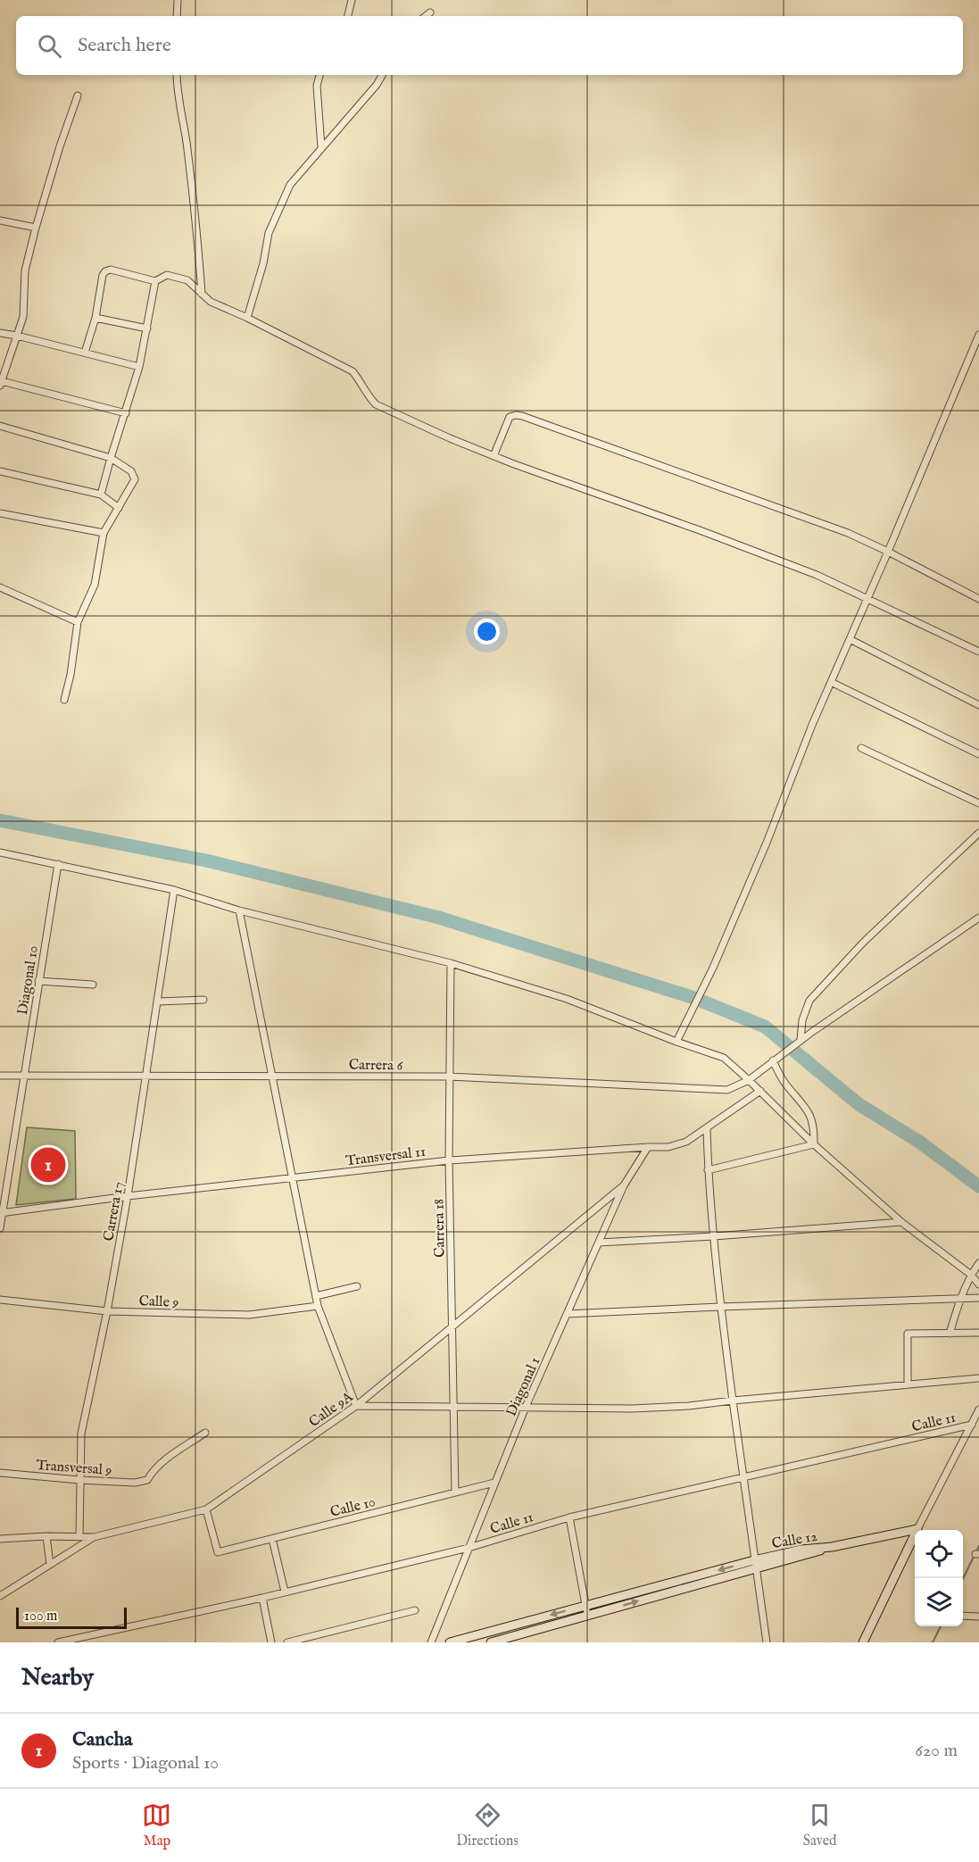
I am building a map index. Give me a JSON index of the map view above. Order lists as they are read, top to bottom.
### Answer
{
  "streets": {
    "street": [
      "Diagonal 10",
      "Carrera 6",
      "Transversal 11",
      "Carrera 17",
      "Carrera 18",
      "Calle 9",
      "Diagonal 1",
      "Calle 9A",
      "Calle 11",
      "Transversal 9",
      "Calle 10",
      "Calle 12"
    ]
  },
  "crossings": [
    ["Diagonal 10", "Carrera 6"],
    ["Diagonal 10", "Transversal 11"],
    ["Carrera 6", "Carrera 17"],
    ["Carrera 6", "Carrera 18"],
    ["Transversal 11", "Carrera 17"],
    ["Transversal 11", "Carrera 18"],
    ["Transversal 11", "Diagonal 1"],
    ["Carrera 17", "Calle 9"],
    ["Carrera 17", "Calle 9A"],
    ["Carrera 17", "Transversal 9"],
    ["Carrera 18", "Calle 9A"],
    ["Carrera 18", "Calle 10"],
    ["Diagonal 1", "Calle 9A"],
    ["Diagonal 1", "Calle 11"],
    ["Diagonal 1", "Calle 10"],
    ["Calle 9A", "Calle 10"]
  ],
  "scale_bar": "100 m",
  "page": {
    "search": "Search here",
    "pins": "1",
    "scale": "100 m",
    "heading": "Nearby",
    "list": [
      {
        "mark": "1",
        "name": "Cancha",
        "note": "Sports · Diagonal 10",
        "value": "620 m"
      }
    ],
    "nav": ["Map", "Directions", "Saved"]
  }
}
